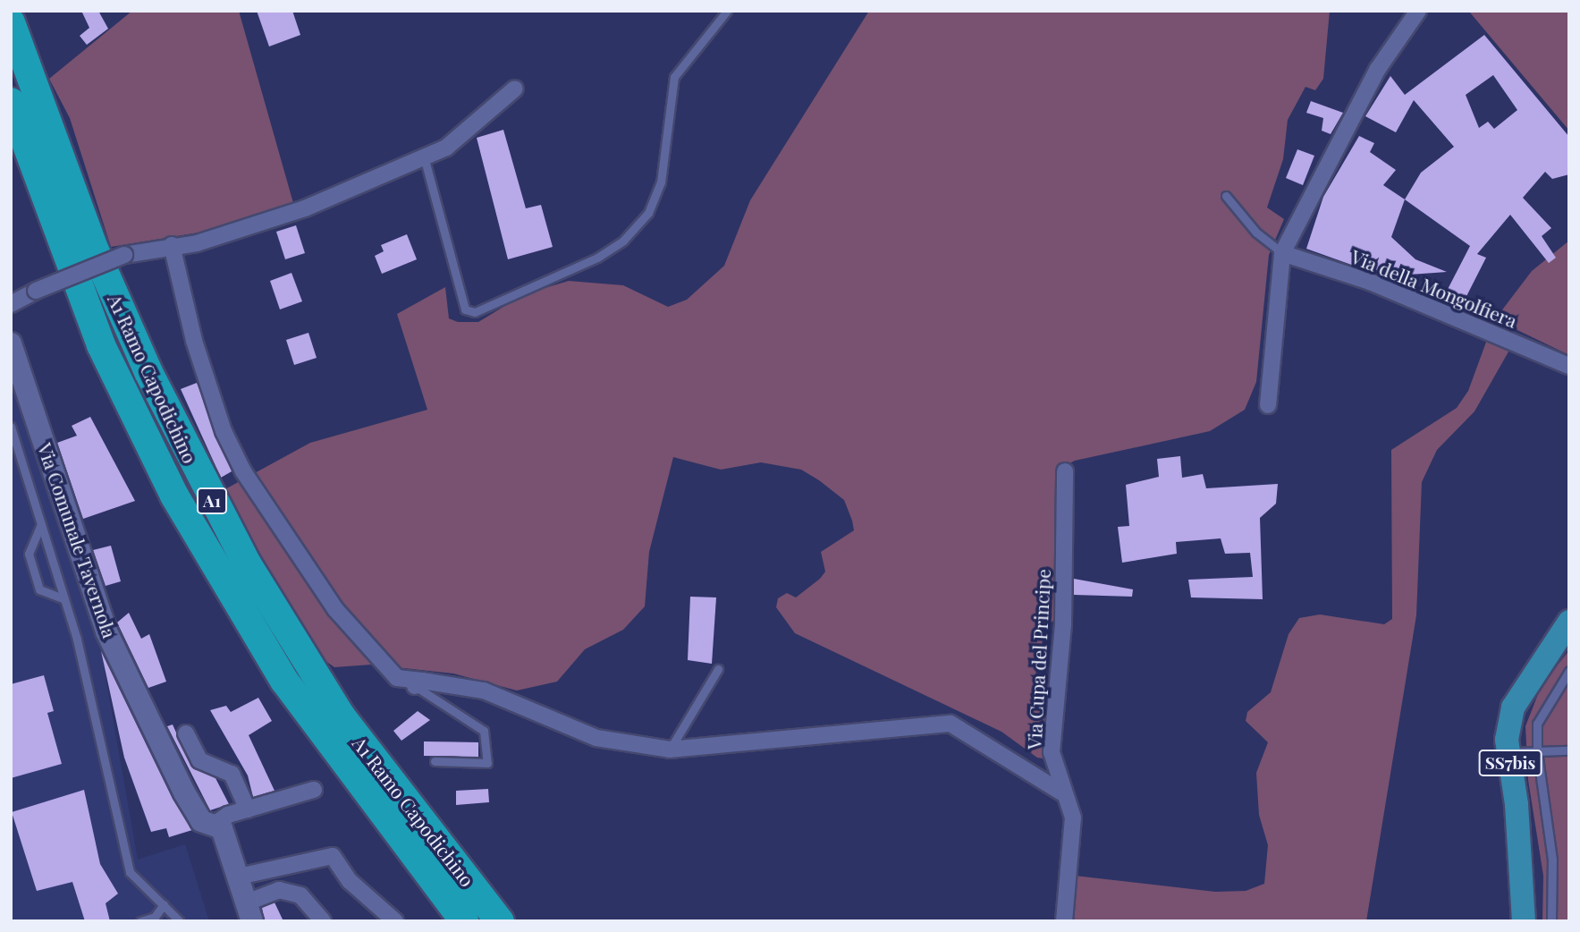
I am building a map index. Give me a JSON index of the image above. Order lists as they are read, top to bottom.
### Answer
{
  "streets": {
    "highway": ["A1 Ramo Capodichino", "A1"],
    "main road": ["SS7bis"],
    "street": ["Via della Mongolfiera", "Via Comunale Tavernola", "Via Cupa del Principe"]
  }
}
